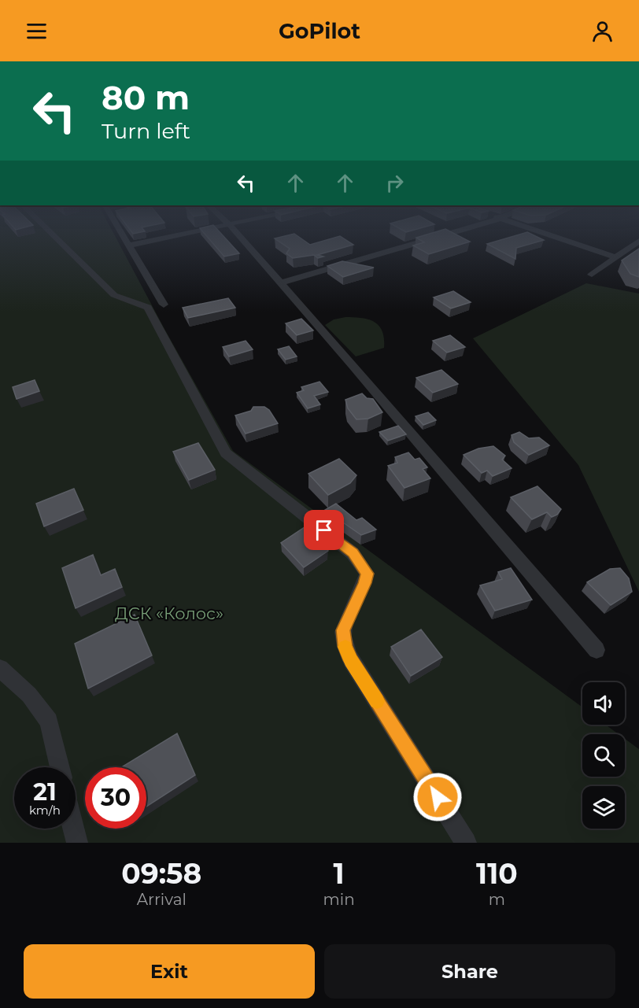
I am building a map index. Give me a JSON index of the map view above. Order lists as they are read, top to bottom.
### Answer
{
  "parks": ["ДСК «Колос»"],
  "page": {
    "header": "GoPilot",
    "turn": ["80 m", "Turn left"],
    "speed": "21 km/h",
    "limit": "30",
    "eta": [
      "09:58",
      "Arrival",
      "1",
      "min",
      "110",
      "m"
    ],
    "buttons": ["Exit", "Share"]
  }
}
